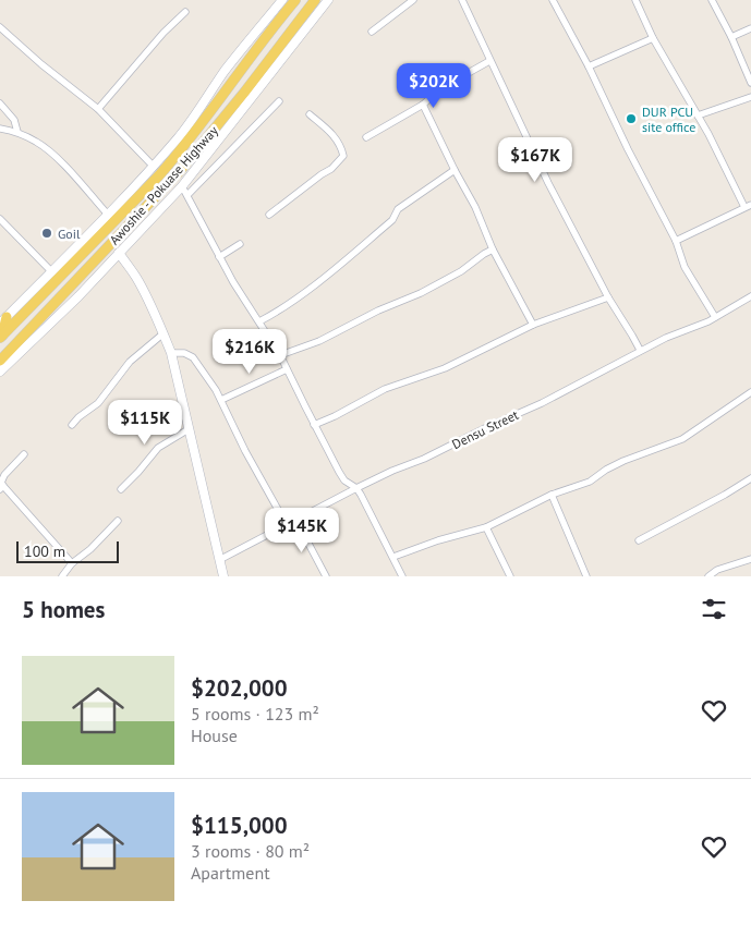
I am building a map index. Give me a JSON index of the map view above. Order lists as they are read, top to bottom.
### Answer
{
  "streets": {
    "main road": ["Awoshie - Pokuase Highway"],
    "street": ["Densu Street"]
  },
  "places": ["DUR PCU site office", "Goil"],
  "scale_bar": "100 m",
  "page": {
    "price": [
      "$202K",
      "$167K",
      "$216K",
      "$115K",
      "$145K"
    ],
    "scale": "100 m",
    "heading": "5 homes",
    "list": [
      {
        "name": "$202,000",
        "note": "5 rooms · 123 m² · House"
      },
      {
        "name": "$115,000",
        "note": "3 rooms · 80 m² · Apartment"
      }
    ]
  }
}
